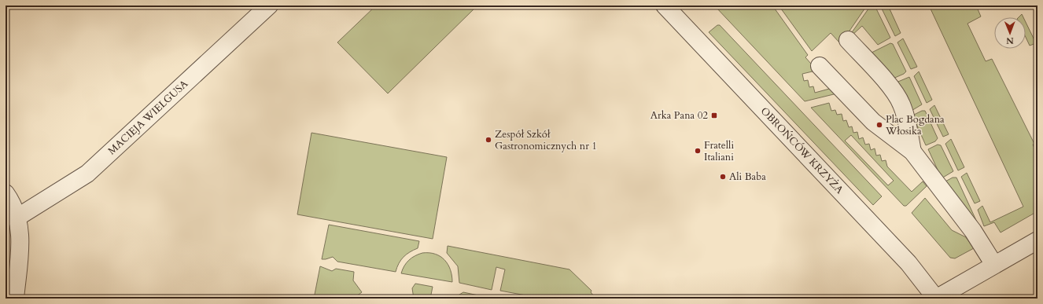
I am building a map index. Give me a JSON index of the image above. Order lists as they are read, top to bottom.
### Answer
{
  "streets": {
    "street": ["MACIEJA WIELGUSA", "OBROŃCÓW KRZYŻA"]
  },
  "places": {
    "transit": ["Arka Pana 02"],
    "other": [
      "Plac Bogdana Włosika",
      "Zespół Szkół Gastronomicznych nr 1",
      "Fratelli Italiani",
      "Ali Baba"
    ]
  },
  "north": "bottom"
}
